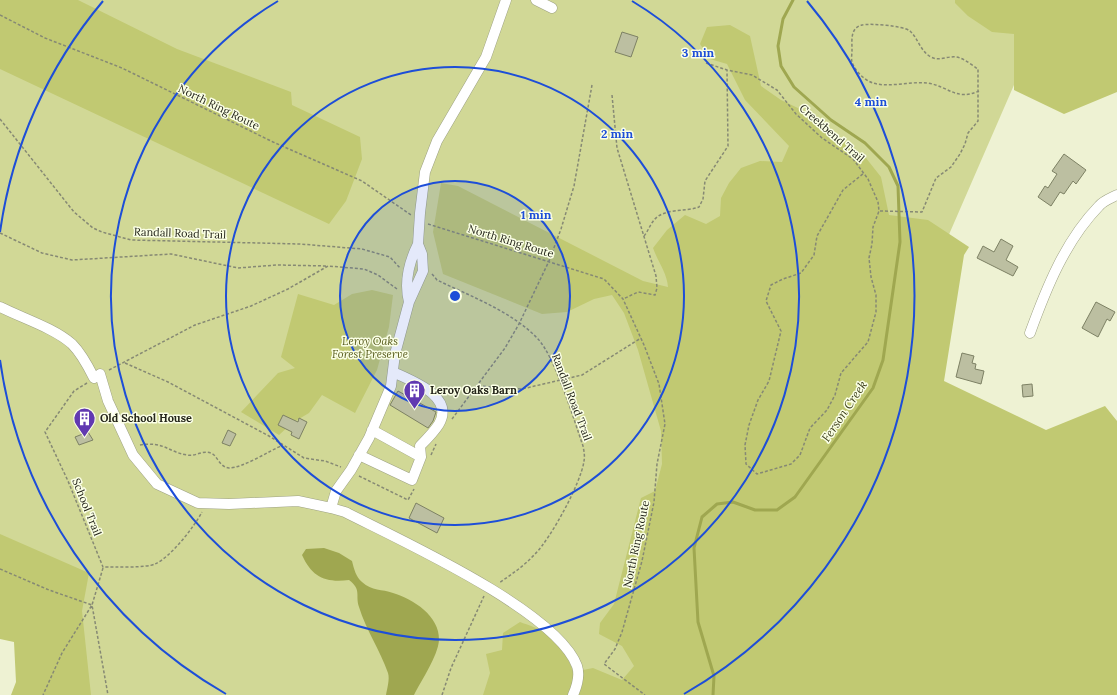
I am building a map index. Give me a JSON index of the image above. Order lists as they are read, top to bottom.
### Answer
{
  "streets": {
    "path": [
      "North Ring Route",
      "Creekbend Trail",
      "Randall Road Trail",
      "School Trail"
    ]
  },
  "water": ["Ferson Creek"],
  "parks": ["Leroy Oaks Forest Preserve"],
  "places": {
    "building": ["Leroy Oaks Barn", "Old School House"]
  },
  "rings": [
    "3 min",
    "4 min",
    "2 min",
    "1 min"
  ]
}
